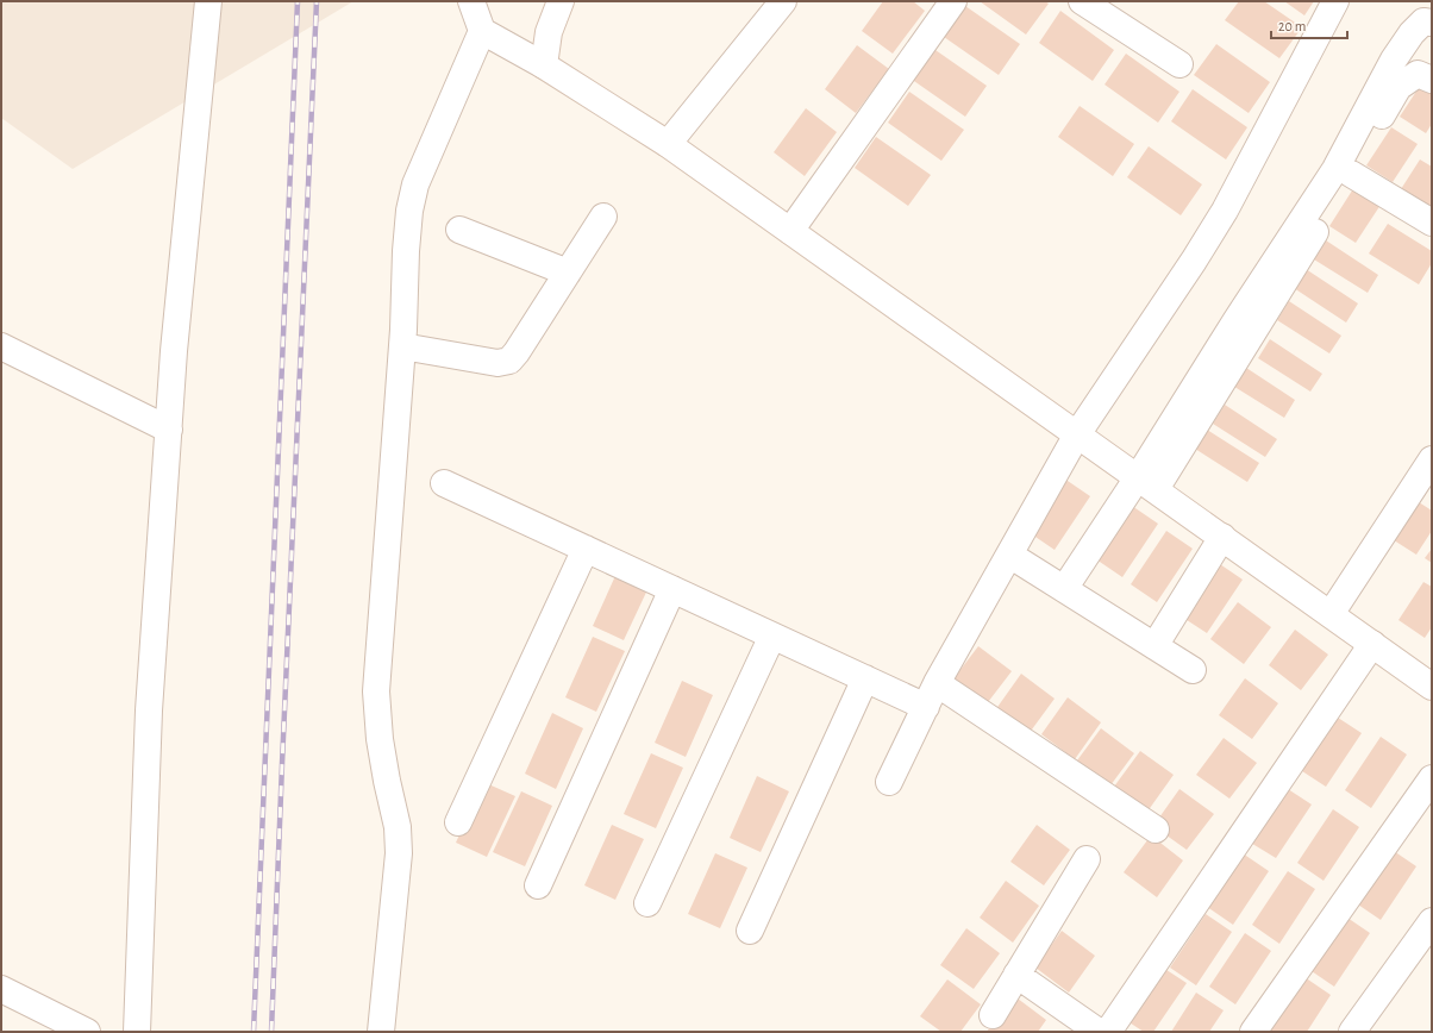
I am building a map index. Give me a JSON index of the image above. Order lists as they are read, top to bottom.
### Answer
{
  "scale_bar": "20 m"
}
